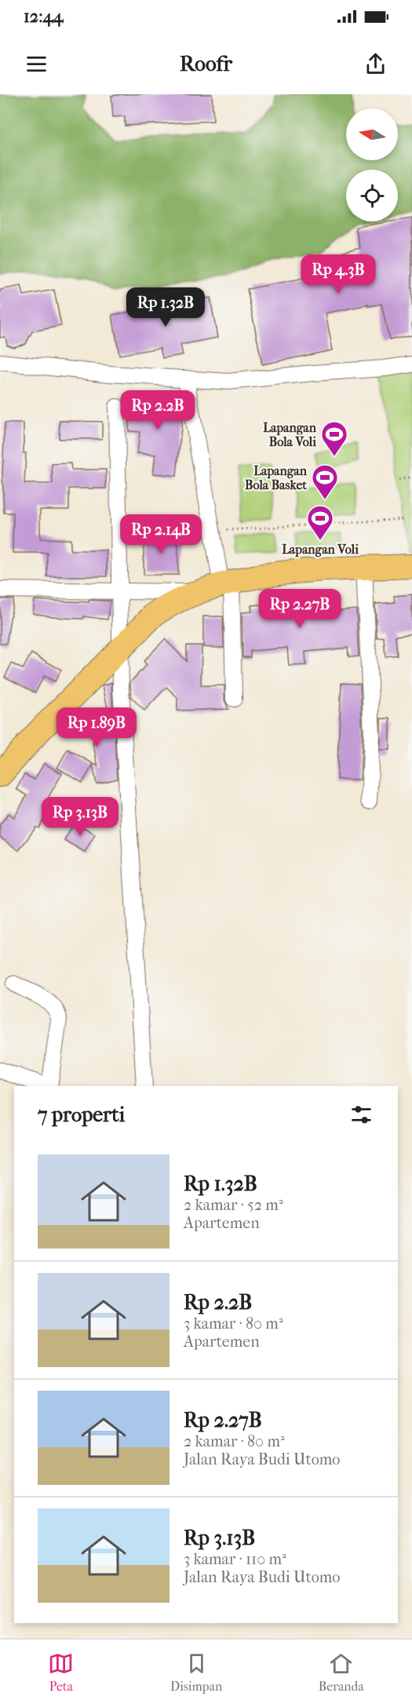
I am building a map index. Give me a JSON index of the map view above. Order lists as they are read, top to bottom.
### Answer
{
  "places": {
    "sports": ["Lapangan Bola Voli", "Lapangan Bola Basket", "Lapangan Voli"]
  },
  "north": "left",
  "page": {
    "status": "12:44",
    "header": "Roofr",
    "price": [
      "Rp 4.3B",
      "Rp 1.32B",
      "Rp 2.2B",
      "Rp 2.14B",
      "Rp 2.27B",
      "Rp 1.89B",
      "Rp 3.13B"
    ],
    "heading": "7 properti",
    "list": [
      {
        "name": "Rp 1.32B",
        "note": "2 kamar · 52 m² · Apartemen"
      },
      {
        "name": "Rp 2.2B",
        "note": "3 kamar · 80 m² · Apartemen"
      },
      {
        "name": "Rp 2.27B",
        "note": "2 kamar · 80 m² · Jalan Raya Budi Utomo"
      },
      {
        "name": "Rp 3.13B",
        "note": "3 kamar · 110 m² · Jalan Raya Budi Utomo"
      }
    ],
    "tabs": ["Peta", "Disimpan", "Beranda"]
  }
}
